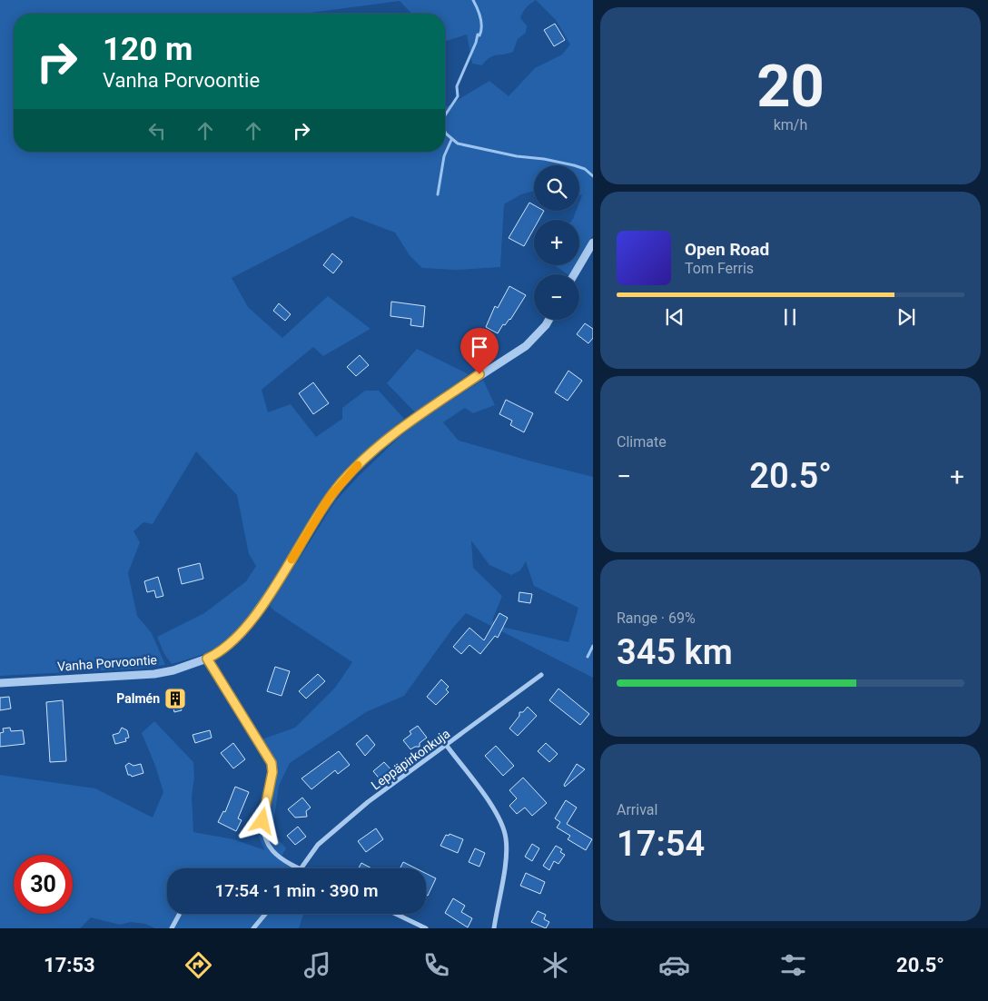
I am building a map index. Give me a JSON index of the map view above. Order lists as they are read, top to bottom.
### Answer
{
  "streets": {
    "street": ["Vanha Porvoontie", "Leppäpirkonkuja"]
  },
  "places": {
    "building": ["Palmén"]
  },
  "page": {
    "tile": [
      ["20", "km/h"],
      "Climate",
      ["Range · 69%", "345 km"],
      ["Arrival", "17:54"]
    ],
    "turn": ["120 m", "Vanha Porvoontie"],
    "map_buttons": ["+", "−"],
    "song": ["Open Road", "Tom Ferris"],
    "heat": ["−", "20.5°", "+"],
    "limit": "30",
    "trip": "17:54 · 1 min · 390 m",
    "tabs": ["17:53", "20.5°"]
  }
}
